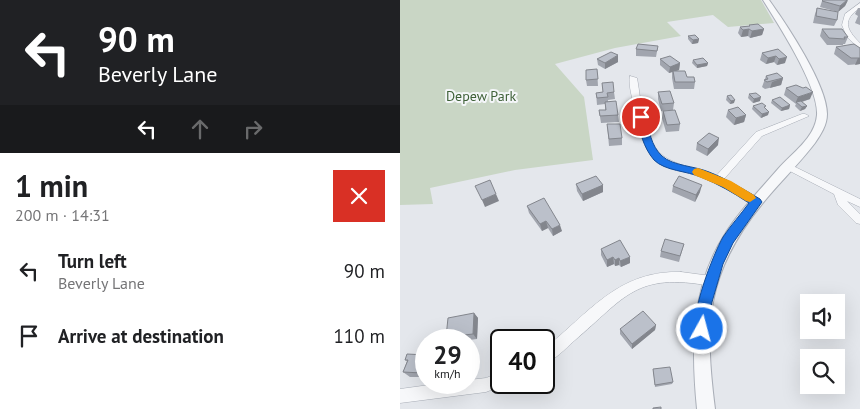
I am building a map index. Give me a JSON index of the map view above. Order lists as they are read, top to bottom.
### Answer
{
  "parks": ["Depew Park"],
  "page": {
    "turn": ["90 m", "Beverly Lane"],
    "heading": ["1 min", "200 m · 14:31"],
    "list": [
      {
        "name": "Turn left",
        "note": "Beverly Lane",
        "value": "90 m"
      },
      {
        "name": "Arrive at destination",
        "value": "110 m"
      }
    ],
    "speed": "29 km/h",
    "limit": "40"
  }
}
